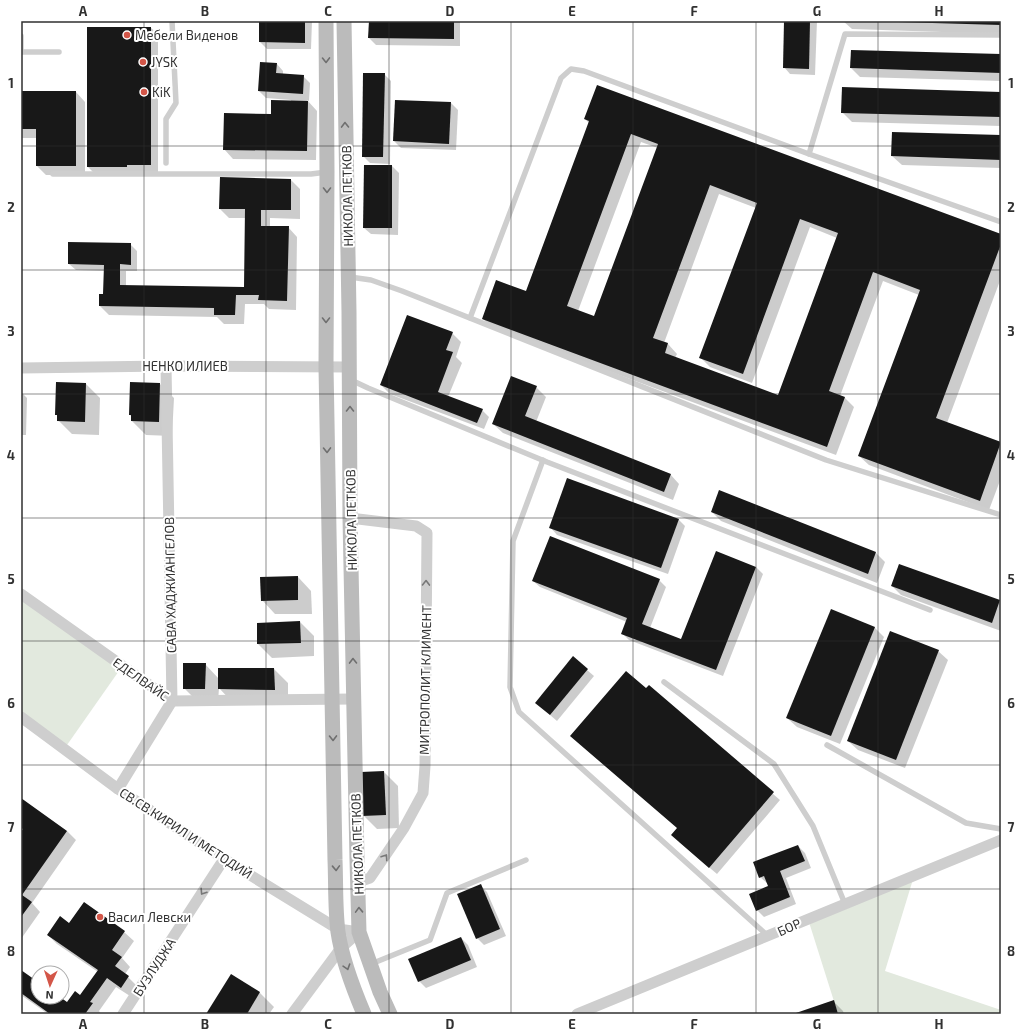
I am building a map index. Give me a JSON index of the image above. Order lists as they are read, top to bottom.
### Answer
{
  "streets": {
    "main road": ["НИКОЛА ПЕТКОВ"],
    "street": [
      "НЕНКО ИЛИЕВ",
      "САВА ХАДЖИАНГЕЛОВ",
      "ЕДЕЛВАЙС",
      "МИТРОПОЛИТ КЛИМЕНТ",
      "СВ.СВ.КИРИЛ И МЕТОДИЙ",
      "БОР",
      "БУЗЛУДЖА"
    ]
  },
  "crossings": [
    ["НИКОЛА ПЕТКОВ", "НЕНКО ИЛИЕВ"],
    ["НИКОЛА ПЕТКОВ", "ЕДЕЛВАЙС"],
    ["НИКОЛА ПЕТКОВ", "МИТРОПОЛИТ КЛИМЕНТ"],
    ["НИКОЛА ПЕТКОВ", "СВ.СВ.КИРИЛ И МЕТОДИЙ"],
    ["НЕНКО ИЛИЕВ", "САВА ХАДЖИАНГЕЛОВ"],
    ["САВА ХАДЖИАНГЕЛОВ", "ЕДЕЛВАЙС"],
    ["СВ.СВ.КИРИЛ И МЕТОДИЙ", "БУЗЛУДЖА"]
  ],
  "one_way": ["МИТРОПОЛИТ КЛИМЕНТ", "БУЗЛУДЖА"],
  "places": [
    "Мебели Виденов",
    "JYSK",
    "KiK",
    "Васил Левски"
  ],
  "north": "bottom",
  "grid": {
    "columns": [
      "A",
      "B",
      "C",
      "D",
      "E",
      "F",
      "G",
      "H"
    ],
    "rows": [
      "1",
      "2",
      "3",
      "4",
      "5",
      "6",
      "7",
      "8"
    ]
  }
}
